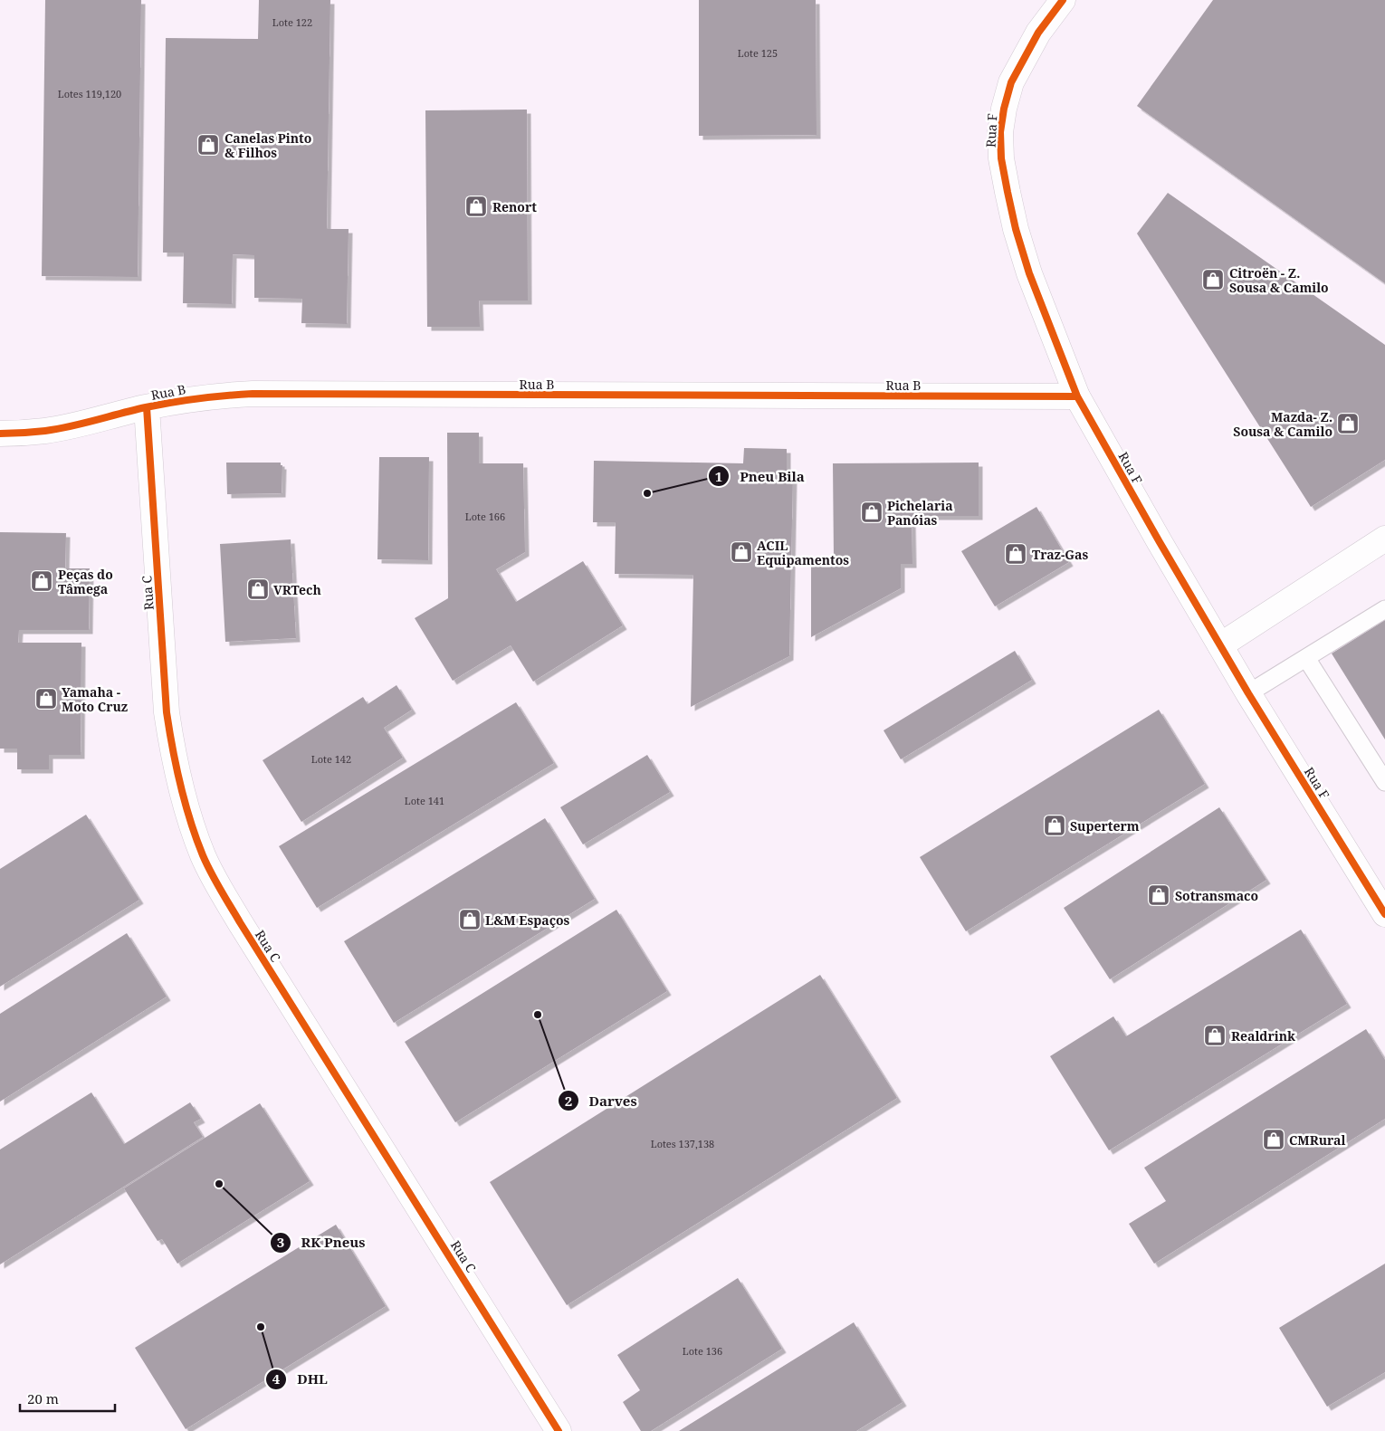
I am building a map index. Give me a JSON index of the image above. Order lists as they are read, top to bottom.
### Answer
{
  "streets": {
    "street": ["Rua F", "Rua B", "Rua C"]
  },
  "crossings": [
    ["Rua F", "Rua B"],
    ["Rua B", "Rua C"]
  ],
  "places": {
    "shop": [
      "Canelas Pinto & Filhos",
      "Renort",
      "Citroën - Z. Sousa & Camilo",
      "Mazda- Z. Sousa & Camilo",
      "Pichelaria Panóias",
      "ACIL Equipamentos",
      "Traz-Gas",
      "Peças do Tâmega",
      "VRTech",
      "Yamaha - Moto Cruz",
      "Superterm",
      "Sotransmaco",
      "L&M Espaços",
      "Realdrink",
      "CMRural"
    ],
    "other": [
      "Pneu Bila",
      "Darves",
      "RK Pneus",
      "DHL"
    ]
  },
  "house_numbers": [
    "Lote 122",
    "Lote 125",
    "Lotes 119,120",
    "Lote 166",
    "Lote 142",
    "Lote 141",
    "Lotes 137,138",
    "Lote 136"
  ],
  "scale_bar": "20 m"
}
